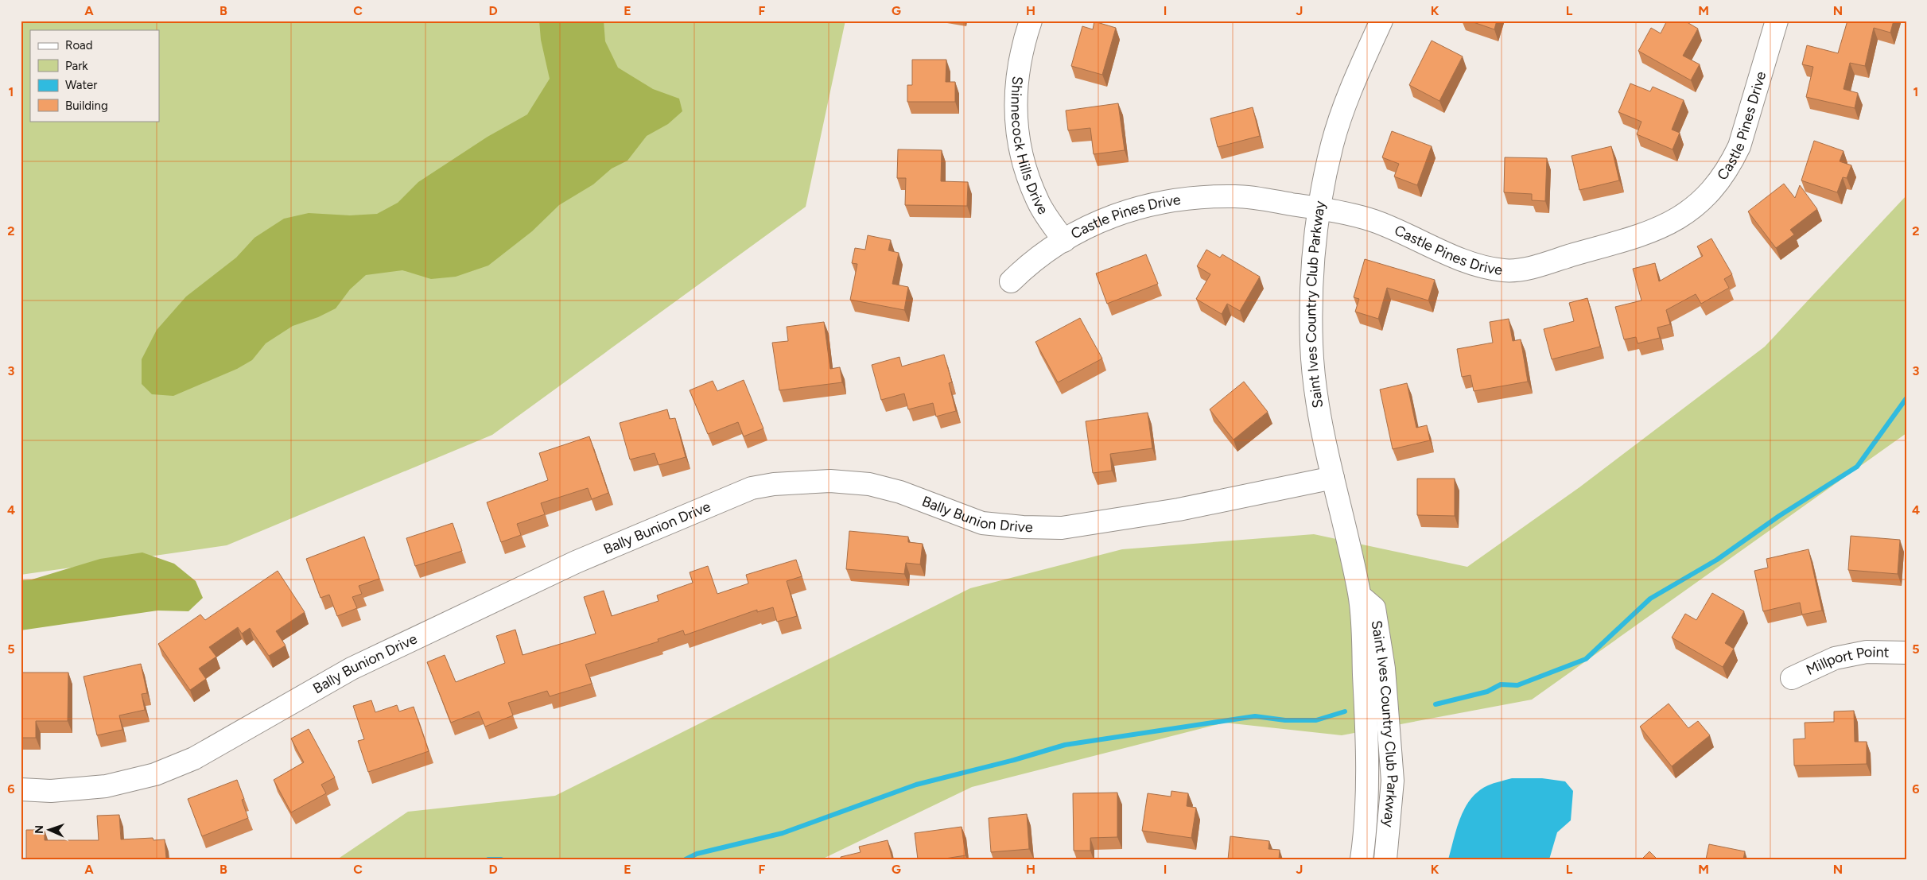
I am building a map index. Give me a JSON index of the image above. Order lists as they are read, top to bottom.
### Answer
{
  "streets": {
    "street": [
      "Castle Pines Drive",
      "Shinnecock Hills Drive",
      "Saint Ives Country Club Parkway",
      "Bally Bunion Drive",
      "Millport Point"
    ]
  },
  "crossings": [
    ["Castle Pines Drive", "Shinnecock Hills Drive"],
    ["Castle Pines Drive", "Saint Ives Country Club Parkway"],
    ["Saint Ives Country Club Parkway", "Bally Bunion Drive"]
  ],
  "legend": [
    "Road",
    "Park",
    "Water",
    "Building"
  ],
  "north": "left",
  "grid": {
    "columns": [
      "A",
      "B",
      "C",
      "D",
      "E",
      "F",
      "G",
      "H",
      "I",
      "J",
      "K",
      "L",
      "M",
      "N"
    ],
    "rows": [
      "1",
      "2",
      "3",
      "4",
      "5",
      "6"
    ]
  }
}
